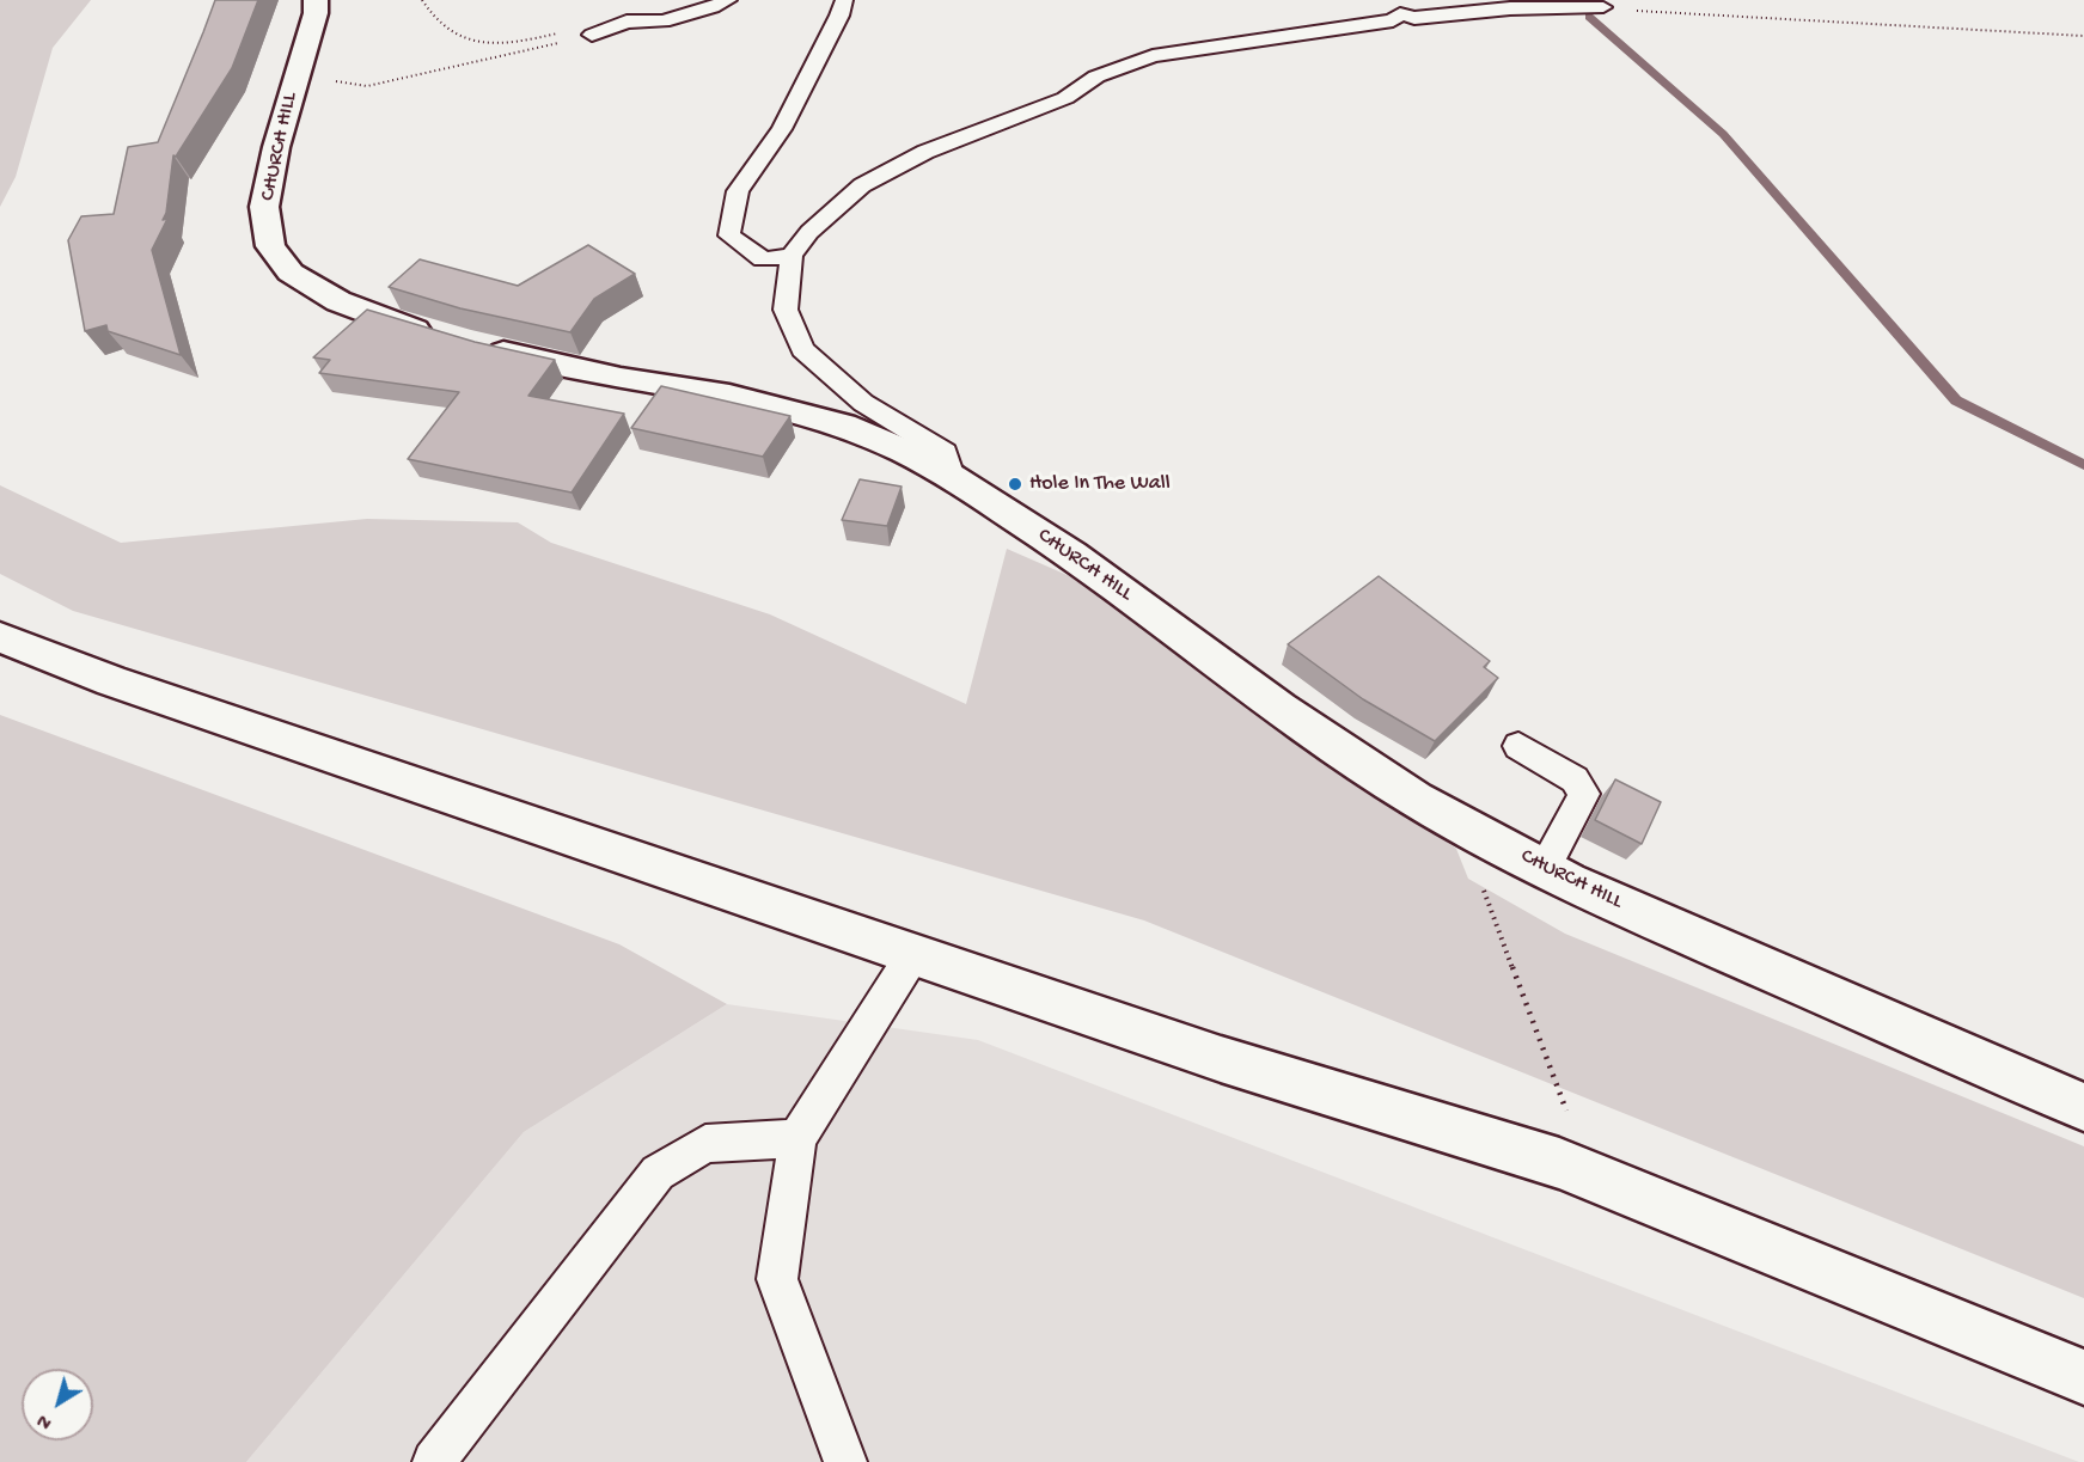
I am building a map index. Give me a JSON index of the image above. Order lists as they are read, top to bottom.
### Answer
{
  "streets": {
    "street": ["CHURCH HILL"]
  },
  "places": ["Hole In The Wall"],
  "north": "bottom left"
}
